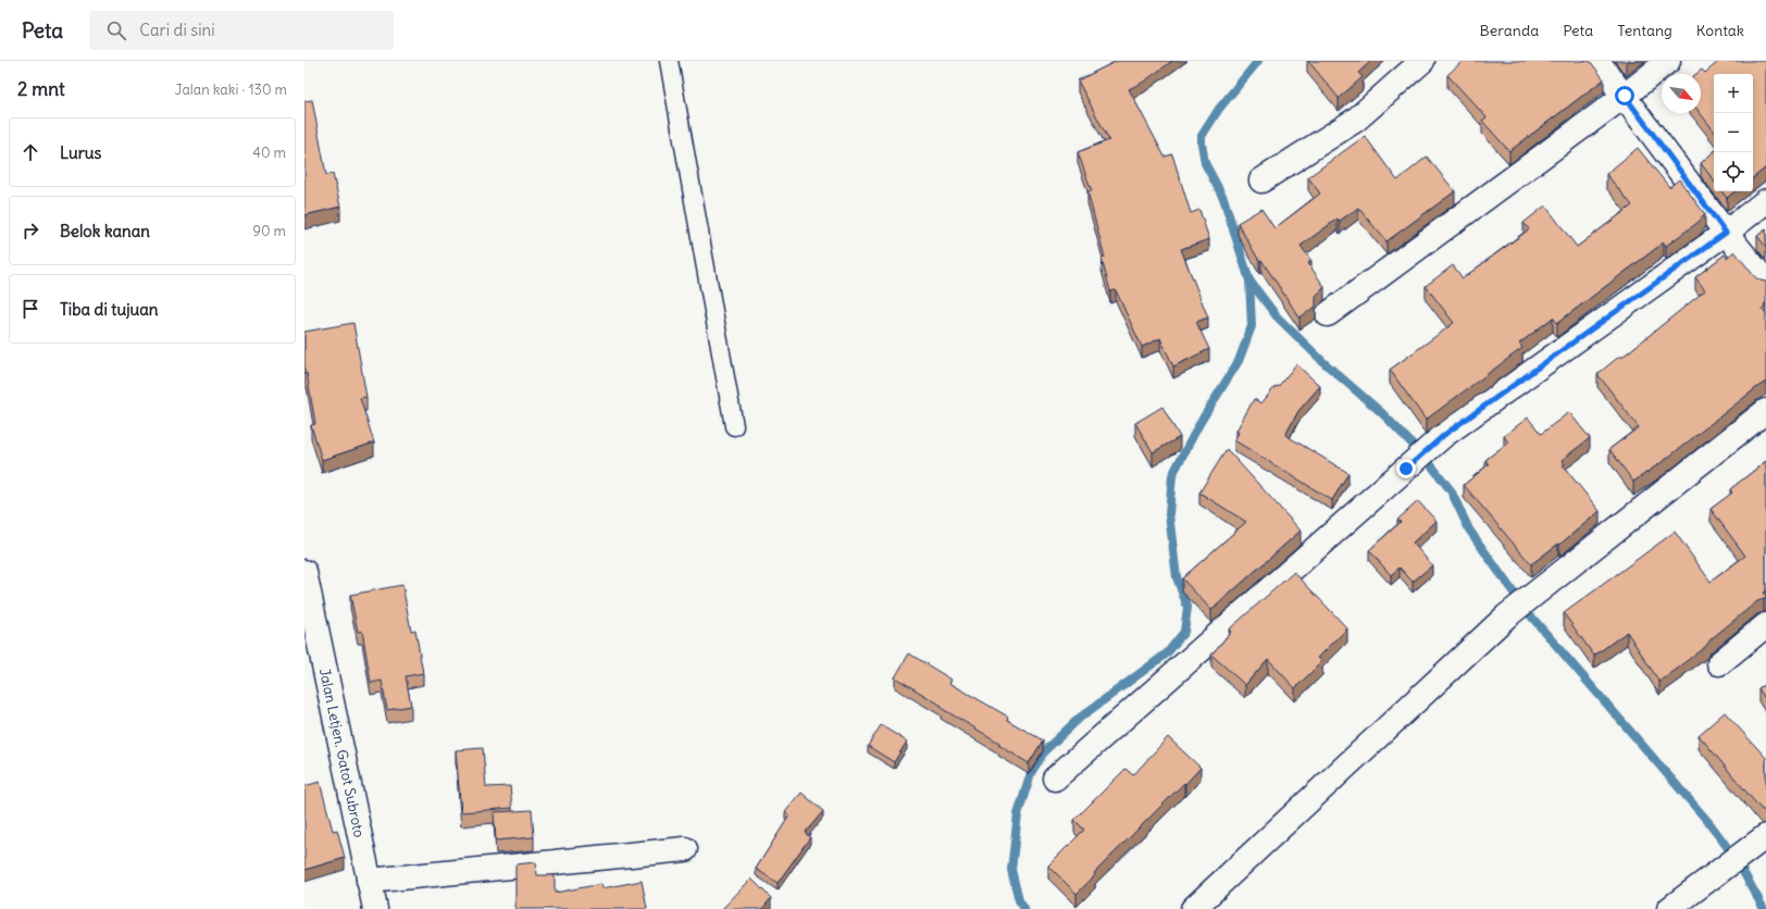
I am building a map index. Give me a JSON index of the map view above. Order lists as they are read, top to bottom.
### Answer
{
  "streets": {
    "street": ["Jalan Letjen. Gatot Subroto"]
  },
  "north": "bottom right",
  "page": {
    "header": "Peta",
    "search": "Cari di sini",
    "nav": [
      "Beranda",
      "Peta",
      "Tentang",
      "Kontak"
    ],
    "heading": ["2 mnt", "Jalan kaki · 130 m"],
    "map_buttons": ["+", "−"],
    "list": [
      ["Lurus", "40 m"],
      ["Belok kanan", "90 m"],
      "Tiba di tujuan"
    ]
  }
}
